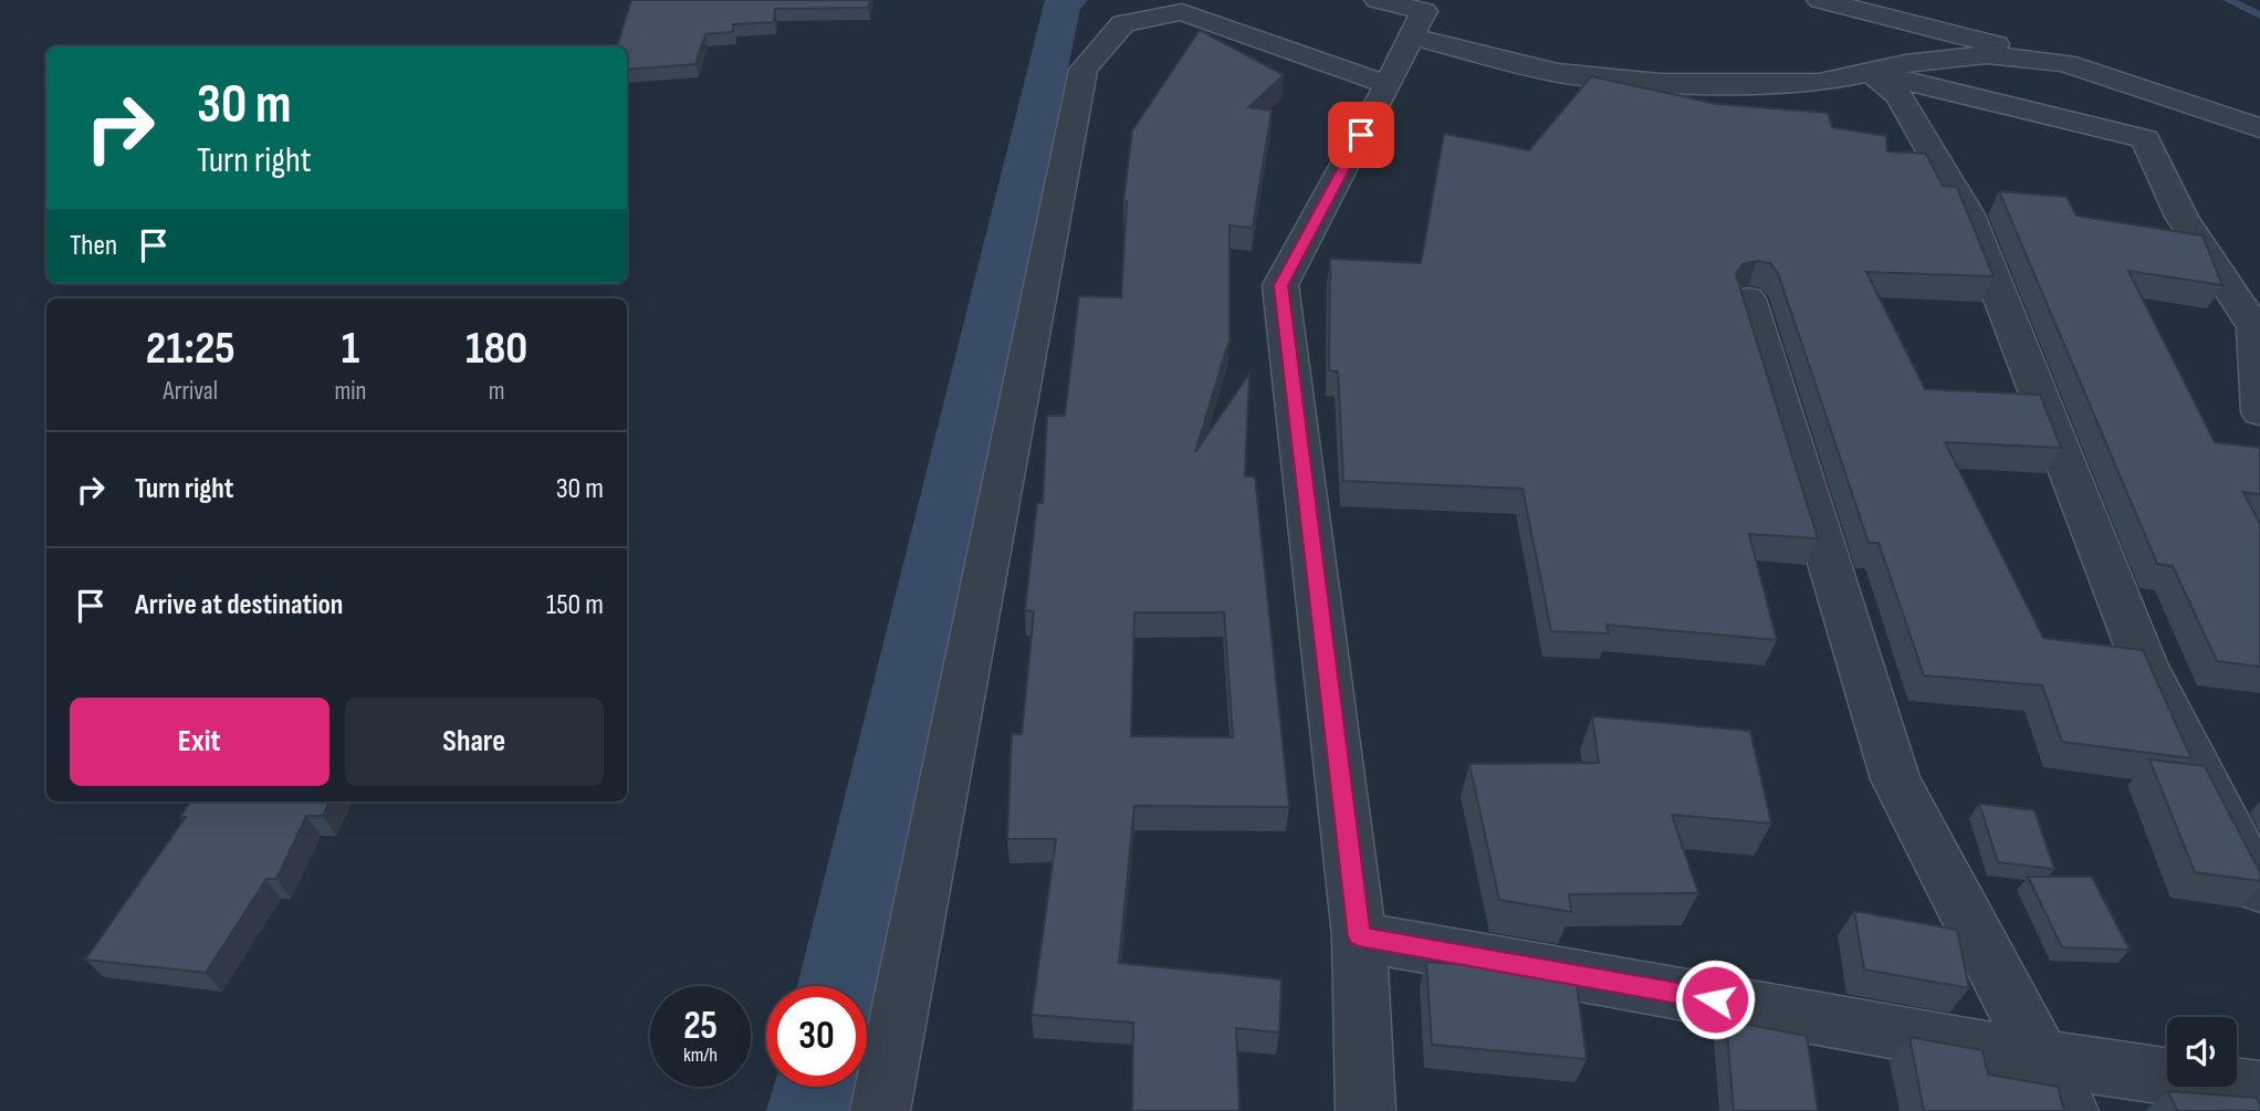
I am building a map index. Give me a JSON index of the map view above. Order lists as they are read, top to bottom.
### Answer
{
  "page": {
    "turn": ["30 m", "Turn right"],
    "then": "Then",
    "eta": [
      "21:25",
      "Arrival",
      "1",
      "min",
      "180",
      "m"
    ],
    "list": [
      {
        "name": "Turn right",
        "value": "30 m"
      },
      {
        "name": "Arrive at destination",
        "value": "150 m"
      }
    ],
    "buttons": ["Exit", "Share"],
    "speed": "25 km/h",
    "limit": "30"
  }
}
